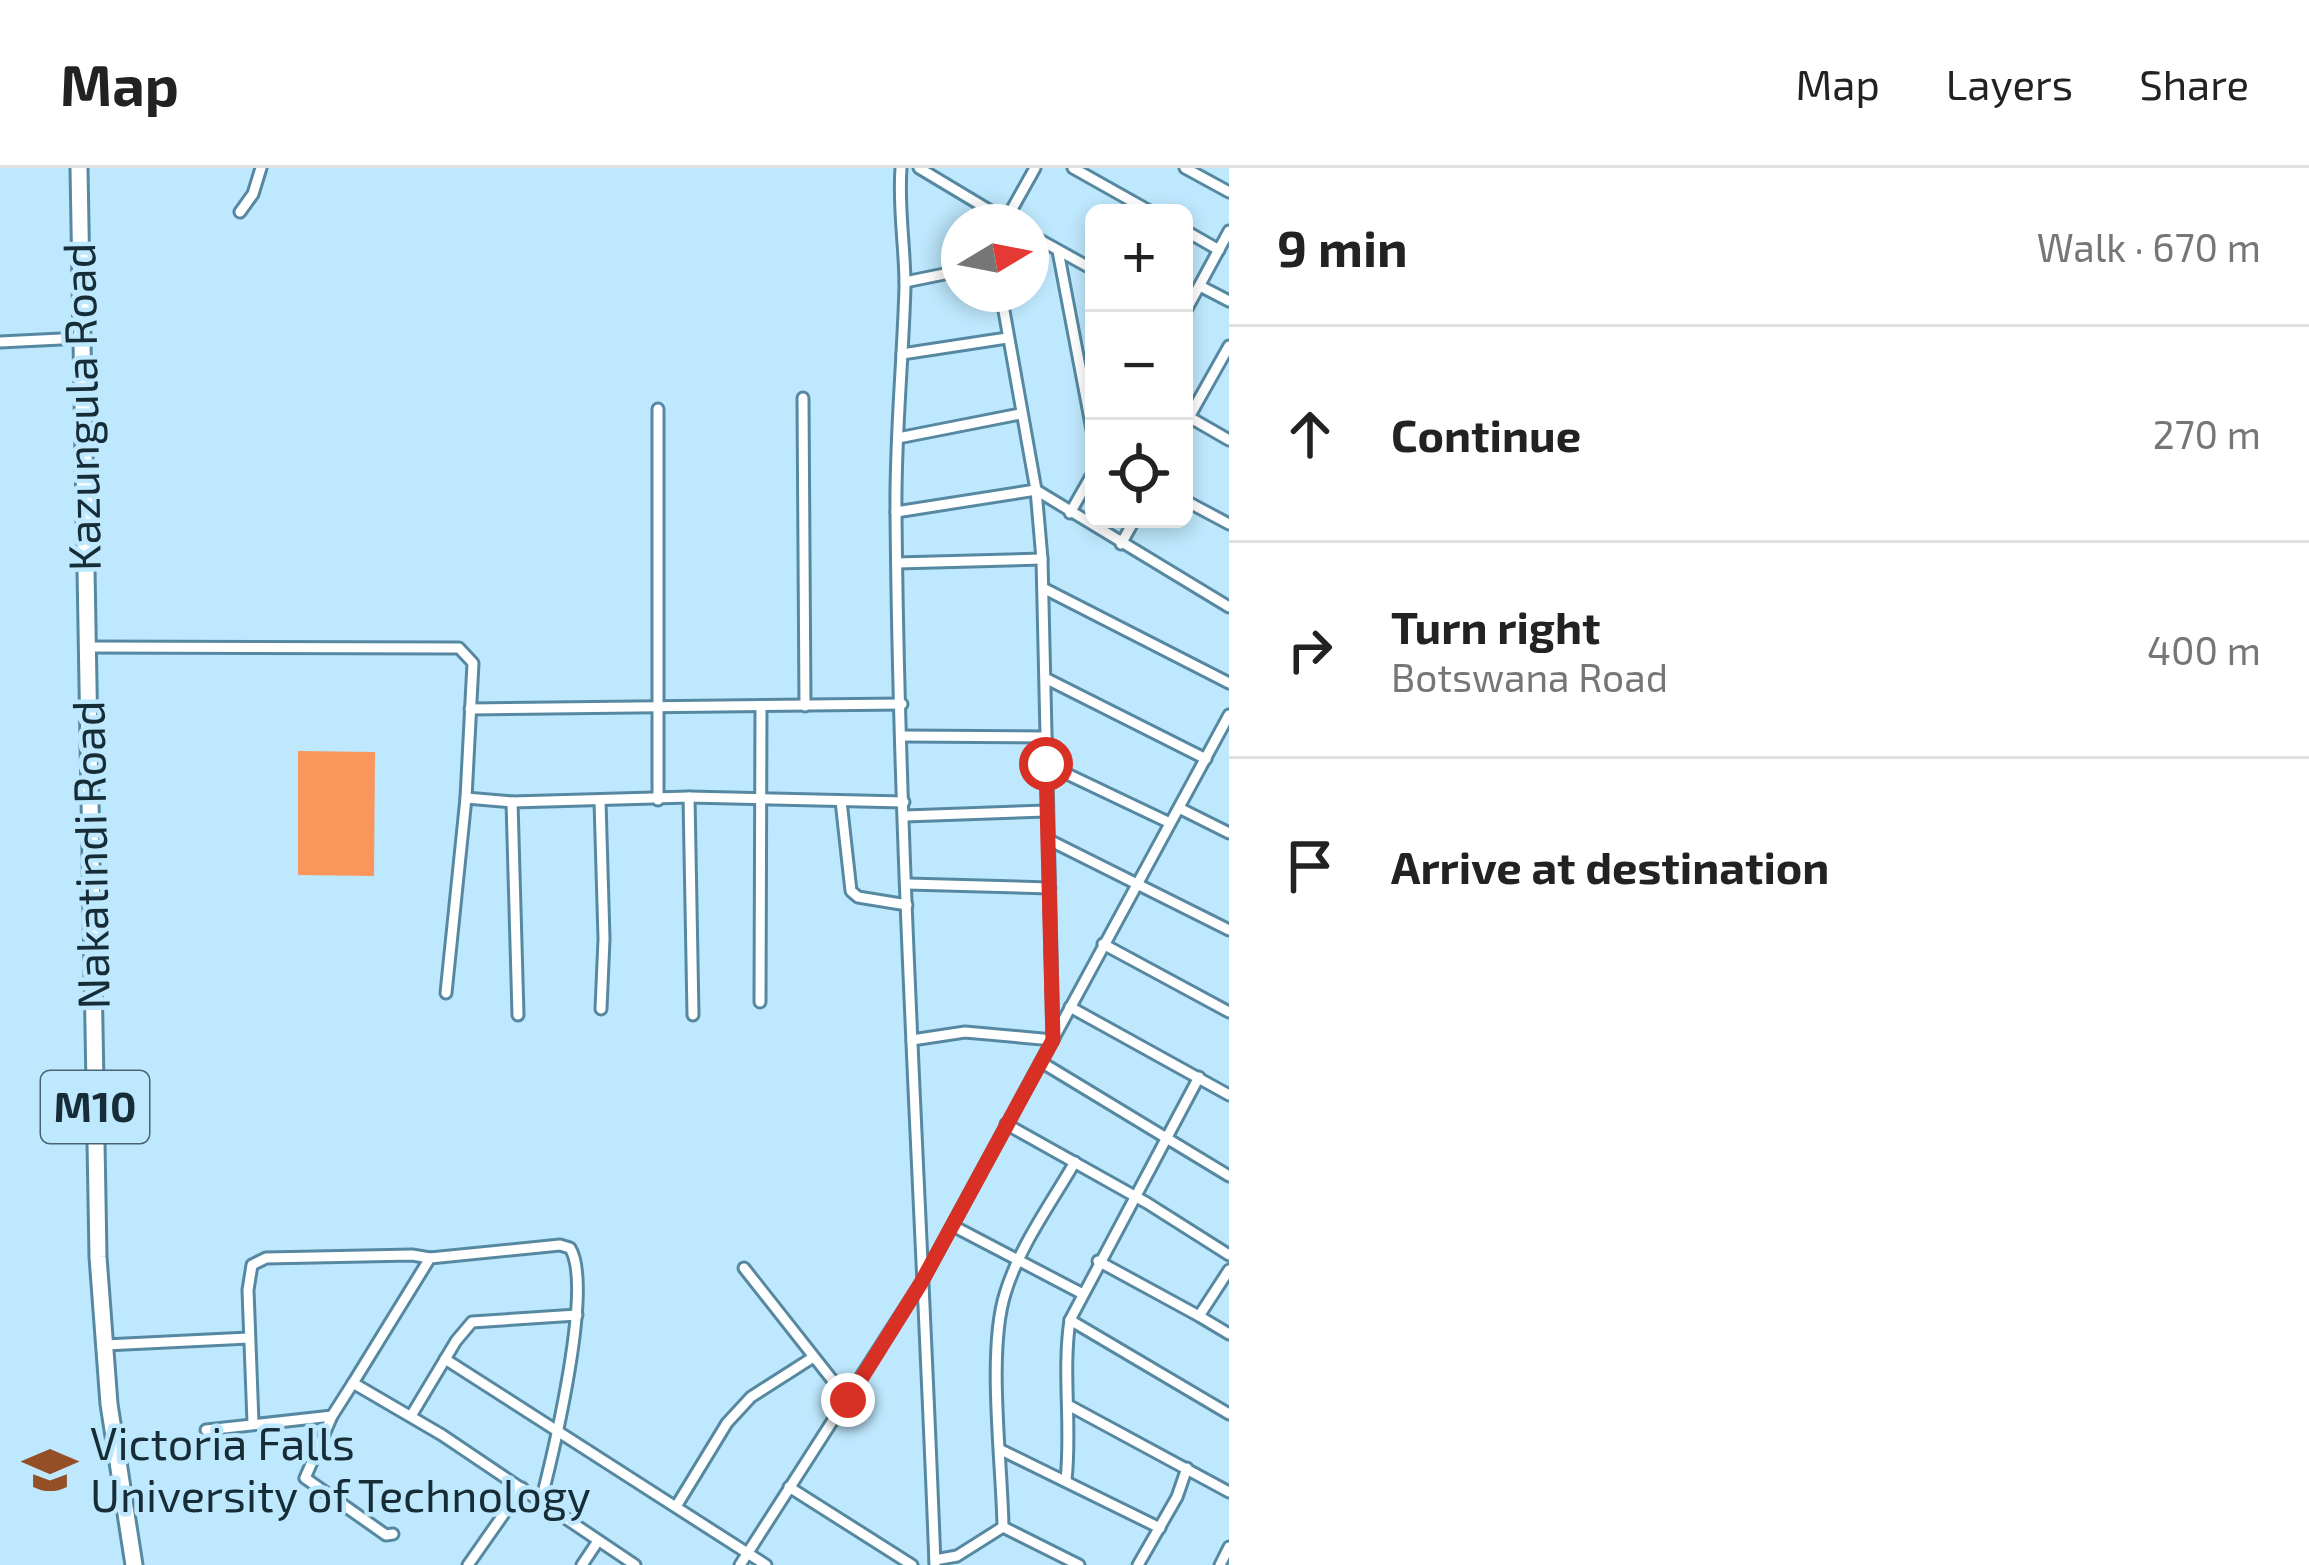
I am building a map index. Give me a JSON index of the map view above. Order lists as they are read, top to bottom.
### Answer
{
  "streets": {
    "highway": ["Kazungula Road", "Nakatindi Road", "M10"]
  },
  "crossings": [
    ["Kazungula Road", "Nakatindi Road"]
  ],
  "places": {
    "school or university": ["Victoria Falls University of Technology"]
  },
  "north": "right",
  "page": {
    "header": "Map",
    "nav": ["Map", "Layers", "Share"],
    "heading": ["9 min", "Walk · 670 m"],
    "map_buttons": ["+", "−"],
    "list": [
      ["Continue", "270 m"],
      ["Turn right", "Botswana Road", "400 m"],
      "Arrive at destination"
    ]
  }
}
